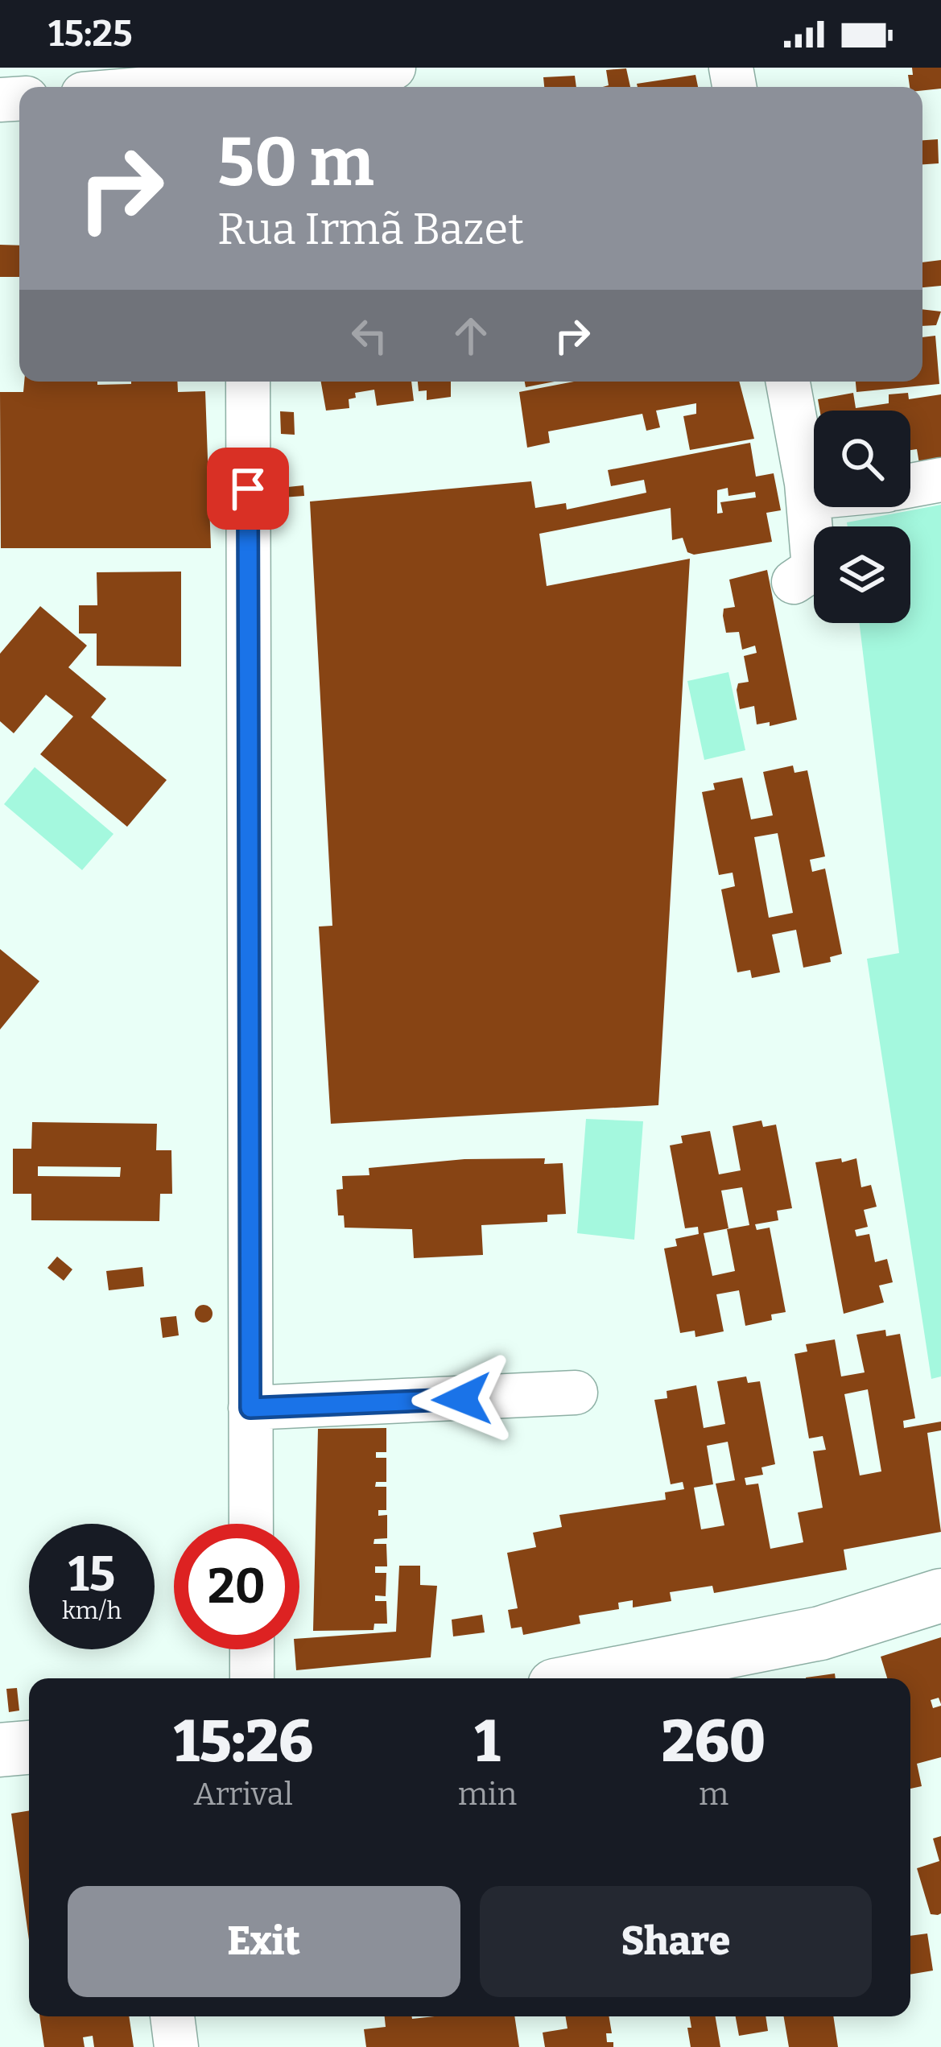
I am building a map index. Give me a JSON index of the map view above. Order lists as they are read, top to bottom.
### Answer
{
  "page": {
    "status": "15:25",
    "turn": ["50 m", "Rua Irmã Bazet"],
    "speed": "15 km/h",
    "limit": "20",
    "eta": [
      "15:26",
      "Arrival",
      "1",
      "min",
      "260",
      "m"
    ],
    "buttons": ["Exit", "Share"]
  }
}
